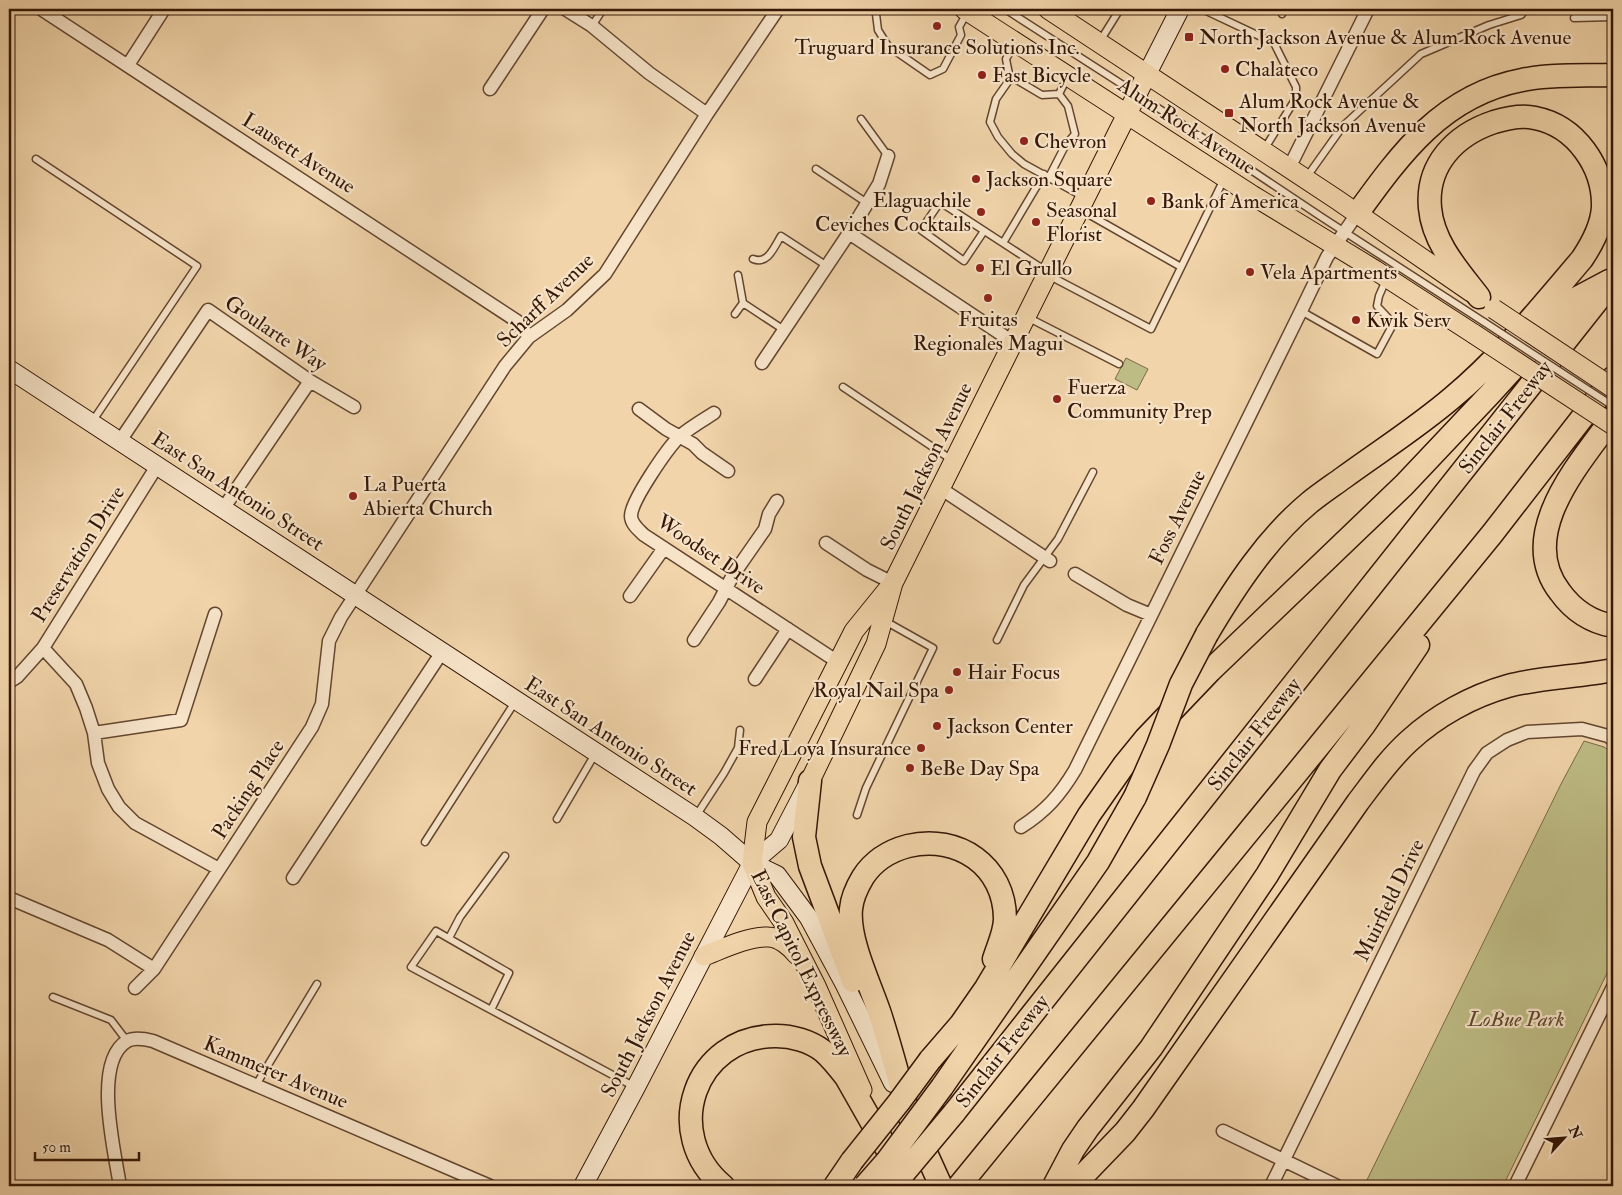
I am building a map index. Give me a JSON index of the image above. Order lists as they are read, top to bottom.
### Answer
{
  "streets": {
    "highway": ["Sinclair Freeway", "East Capitol Expressway"],
    "main road": ["Alum Rock Avenue", "South Jackson Avenue", "East San Antonio Street"],
    "street": [
      "Lausett Avenue",
      "Scharff Avenue",
      "Goularte Way",
      "Foss Avenue",
      "Preservation Drive",
      "Woodset Drive",
      "Packing Place",
      "Muirfield Drive",
      "Kammerer Avenue"
    ]
  },
  "crossings": [
    ["Alum Rock Avenue", "South Jackson Avenue"],
    ["Alum Rock Avenue", "Foss Avenue"],
    ["Lausett Avenue", "Scharff Avenue"],
    ["Scharff Avenue", "East San Antonio Street"],
    ["Scharff Avenue", "Packing Place"],
    ["Goularte Way", "East San Antonio Street"],
    ["South Jackson Avenue", "East San Antonio Street"],
    ["South Jackson Avenue", "Woodset Drive"],
    ["South Jackson Avenue", "East Capitol Expressway"],
    ["East San Antonio Street", "Preservation Drive"],
    ["East San Antonio Street", "Packing Place"],
    ["East San Antonio Street", "East Capitol Expressway"]
  ],
  "parks": ["LoBue Park"],
  "places": {
    "other": [
      "Truguard Insurance Solutions Inc.",
      "Chalateco",
      "Fast Bicycle",
      "Chevron",
      "Jackson Square",
      "Bank of America",
      "Elaguachile Ceviches Cocktails",
      "Seasonal Florist",
      "El Grullo",
      "Vela Apartments",
      "Fruitas Regionales Magui",
      "Kwik Serv",
      "Fuerza Community Prep",
      "La Puerta Abierta Church",
      "Hair Focus",
      "Royal Nail Spa",
      "Jackson Center",
      "Fred Loya Insurance",
      "BeBe Day Spa"
    ],
    "transit": ["North Jackson Avenue & Alum Rock Avenue", "Alum Rock Avenue & North Jackson Avenue"]
  },
  "scale_bar": "50 m",
  "north": "top right"
}
